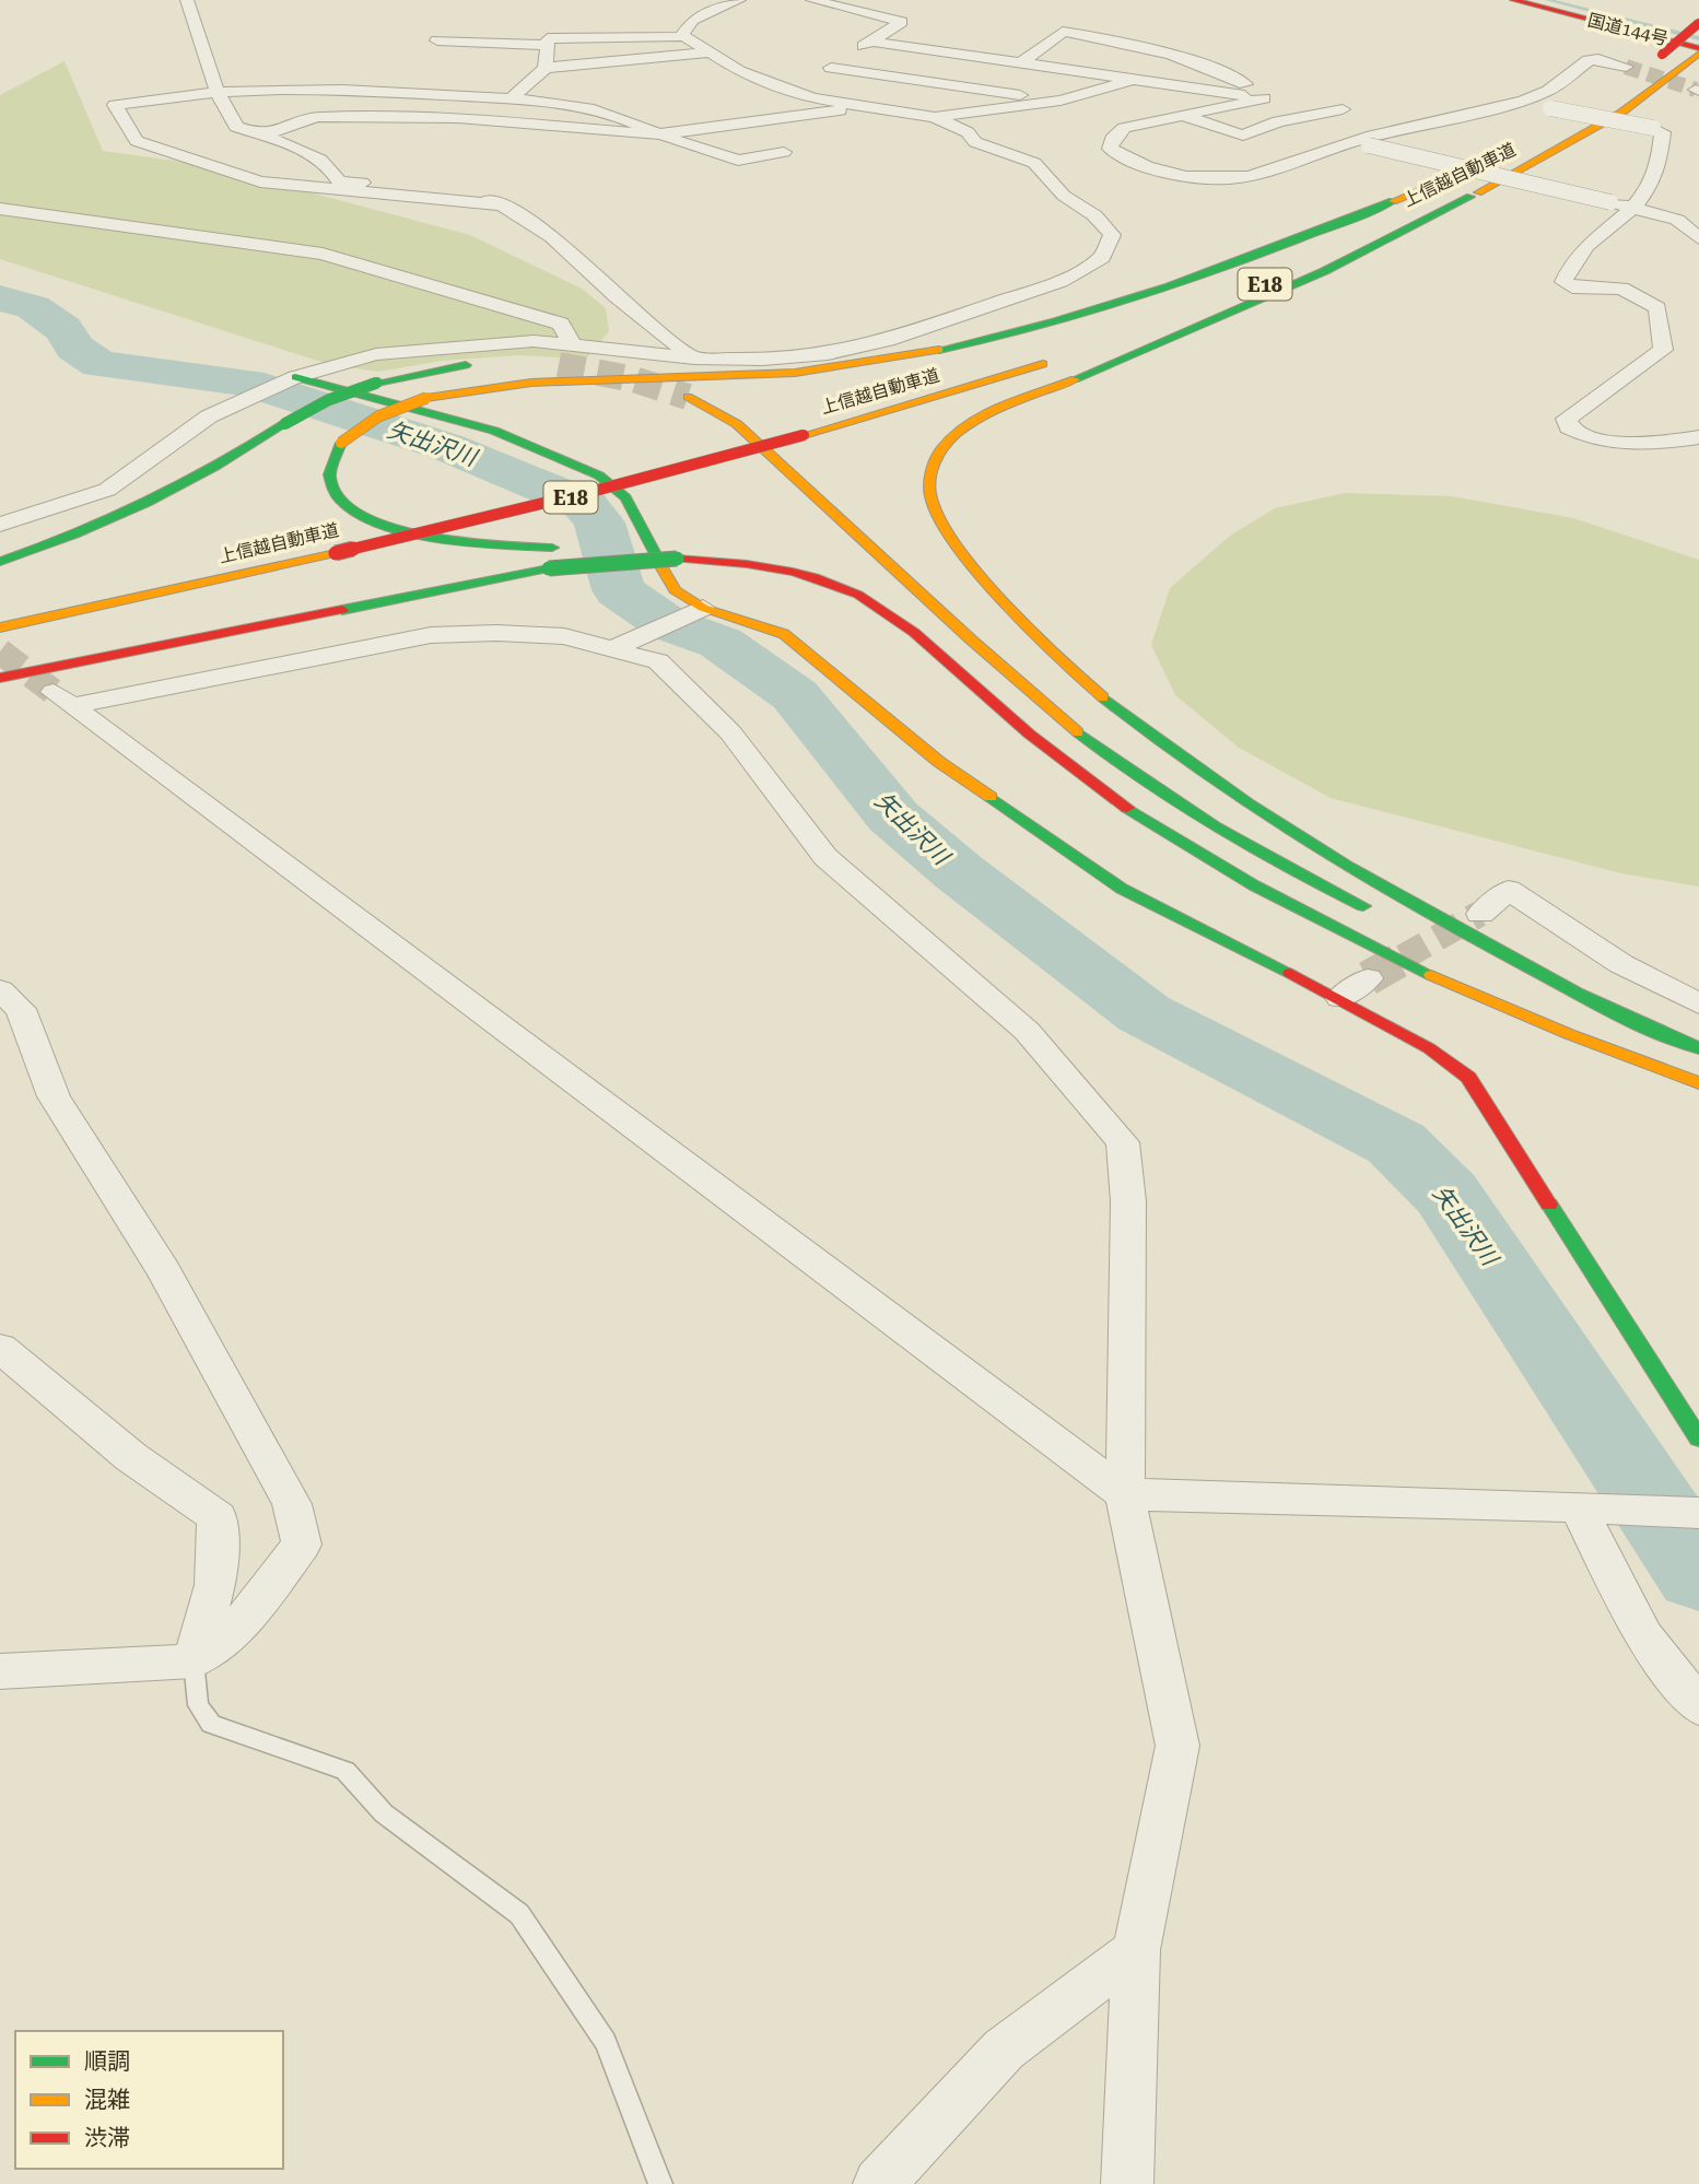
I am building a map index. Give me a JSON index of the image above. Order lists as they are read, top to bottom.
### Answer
{
  "streets": {
    "main road": ["国道144号", "上信越自動車道", "E18"]
  },
  "crossings": [
    ["国道144号", "上信越自動車道"]
  ],
  "water": ["矢出沢川"],
  "legend": ["順調", "混雑", "渋滞"]
}
